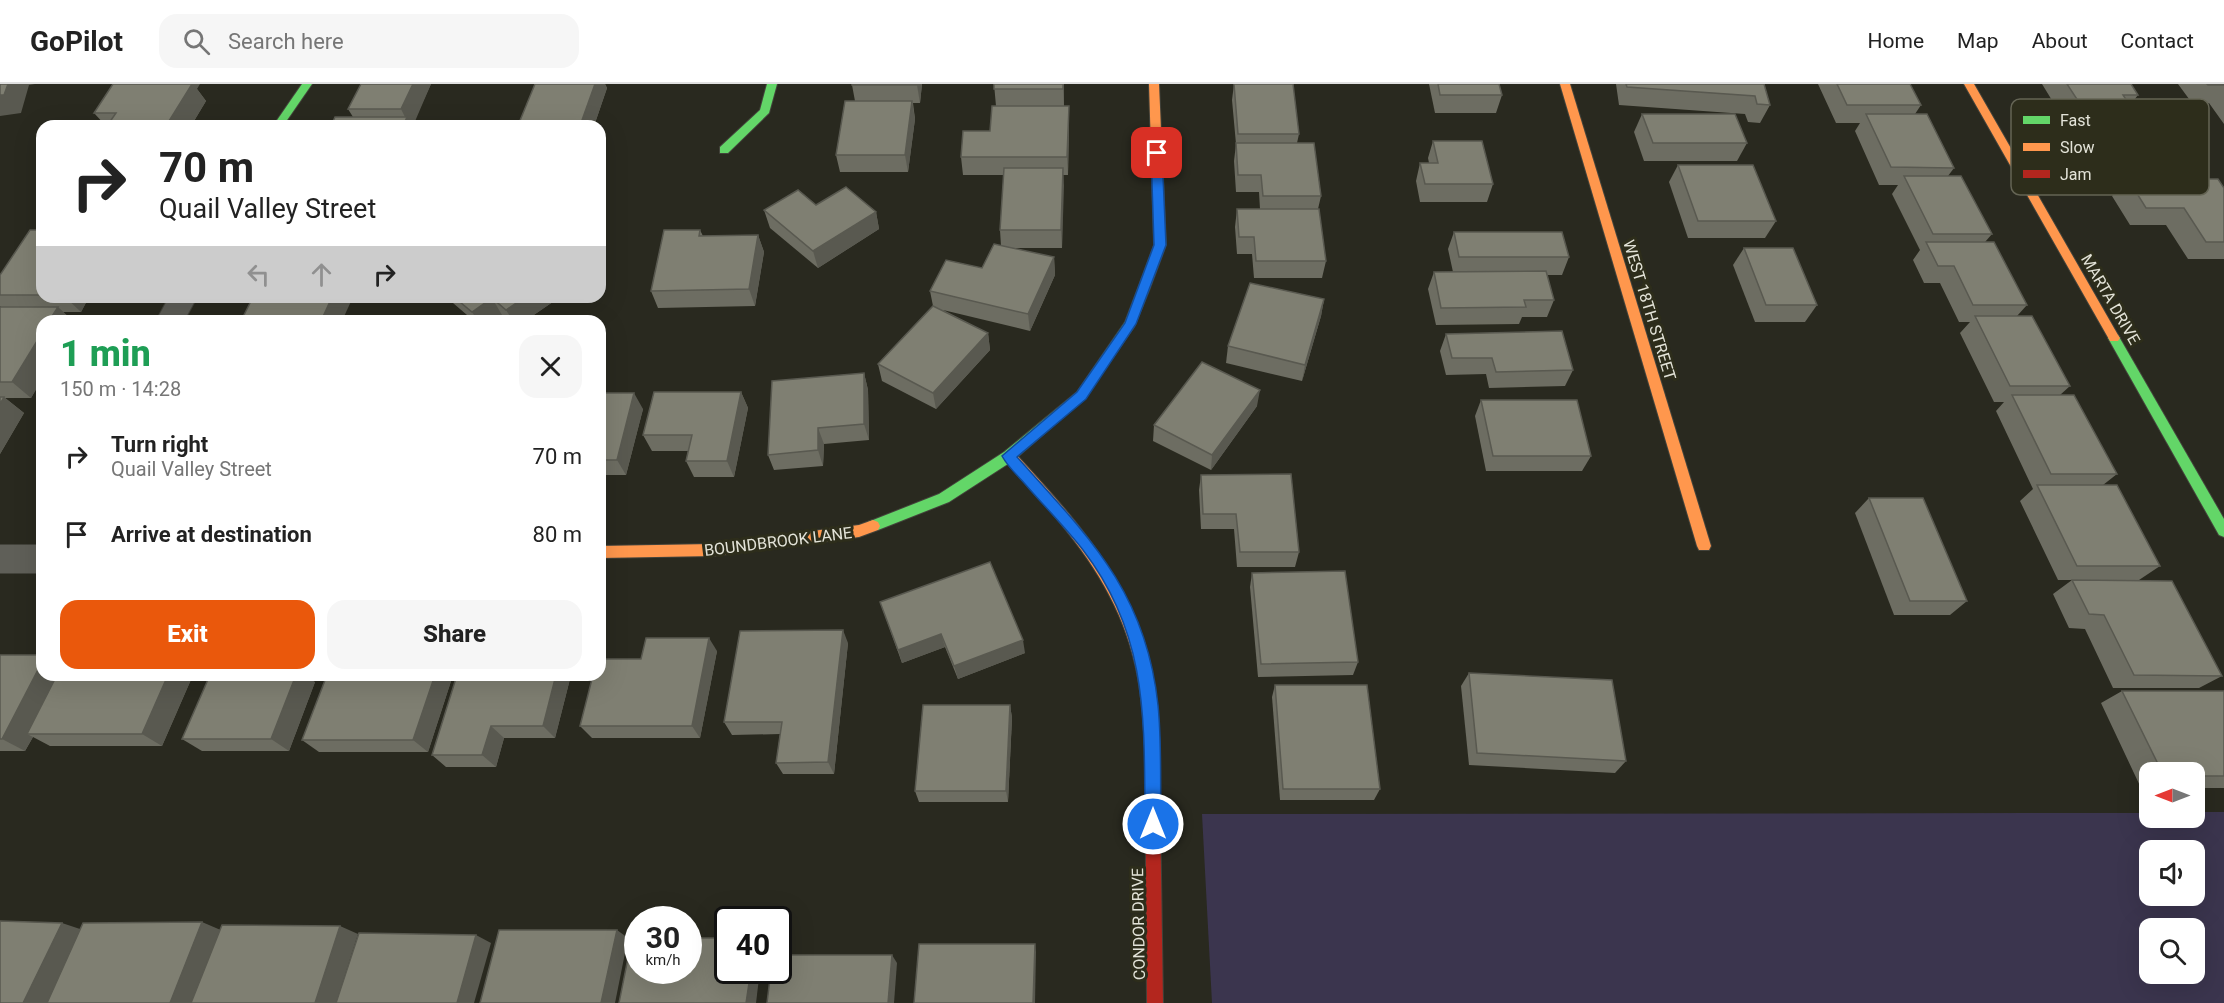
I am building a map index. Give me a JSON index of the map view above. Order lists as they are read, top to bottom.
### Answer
{
  "streets": {
    "street": [
      "MARTA DRIVE",
      "WEST 18TH STREET",
      "BOUNDBROOK LANE",
      "CONDOR DRIVE"
    ]
  },
  "crossings": [
    ["BOUNDBROOK LANE", "CONDOR DRIVE"]
  ],
  "legend": ["Fast", "Slow", "Jam"],
  "north": "left",
  "page": {
    "header": "GoPilot",
    "search": "Search here",
    "nav": [
      "Home",
      "Map",
      "About",
      "Contact"
    ],
    "turn": ["70 m", "Quail Valley Street"],
    "heading": ["1 min", "150 m · 14:28"],
    "list": [
      {
        "name": "Turn right",
        "note": "Quail Valley Street",
        "value": "70 m"
      },
      {
        "name": "Arrive at destination",
        "value": "80 m"
      }
    ],
    "buttons": ["Exit", "Share"],
    "speed": "30 km/h",
    "limit": "40"
  }
}
